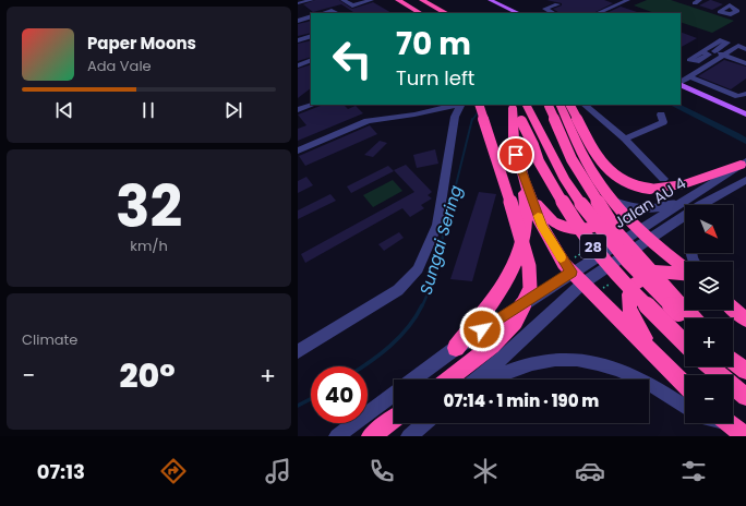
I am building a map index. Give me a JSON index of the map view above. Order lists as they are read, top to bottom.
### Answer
{
  "streets": {
    "highway": ["28"],
    "street": ["Jalan AU 4"]
  },
  "water": ["Sungai Sering"],
  "north": "bottom right",
  "page": {
    "turn": ["70 m", "Turn left"],
    "song": ["Paper Moons", "Ada Vale"],
    "tile": [
      ["32", "km/h"],
      "Climate"
    ],
    "map_buttons": ["+", "−"],
    "heat": ["−", "20°", "+"],
    "limit": "40",
    "trip": "07:14 · 1 min · 190 m",
    "tabs": "07:13"
  }
}
